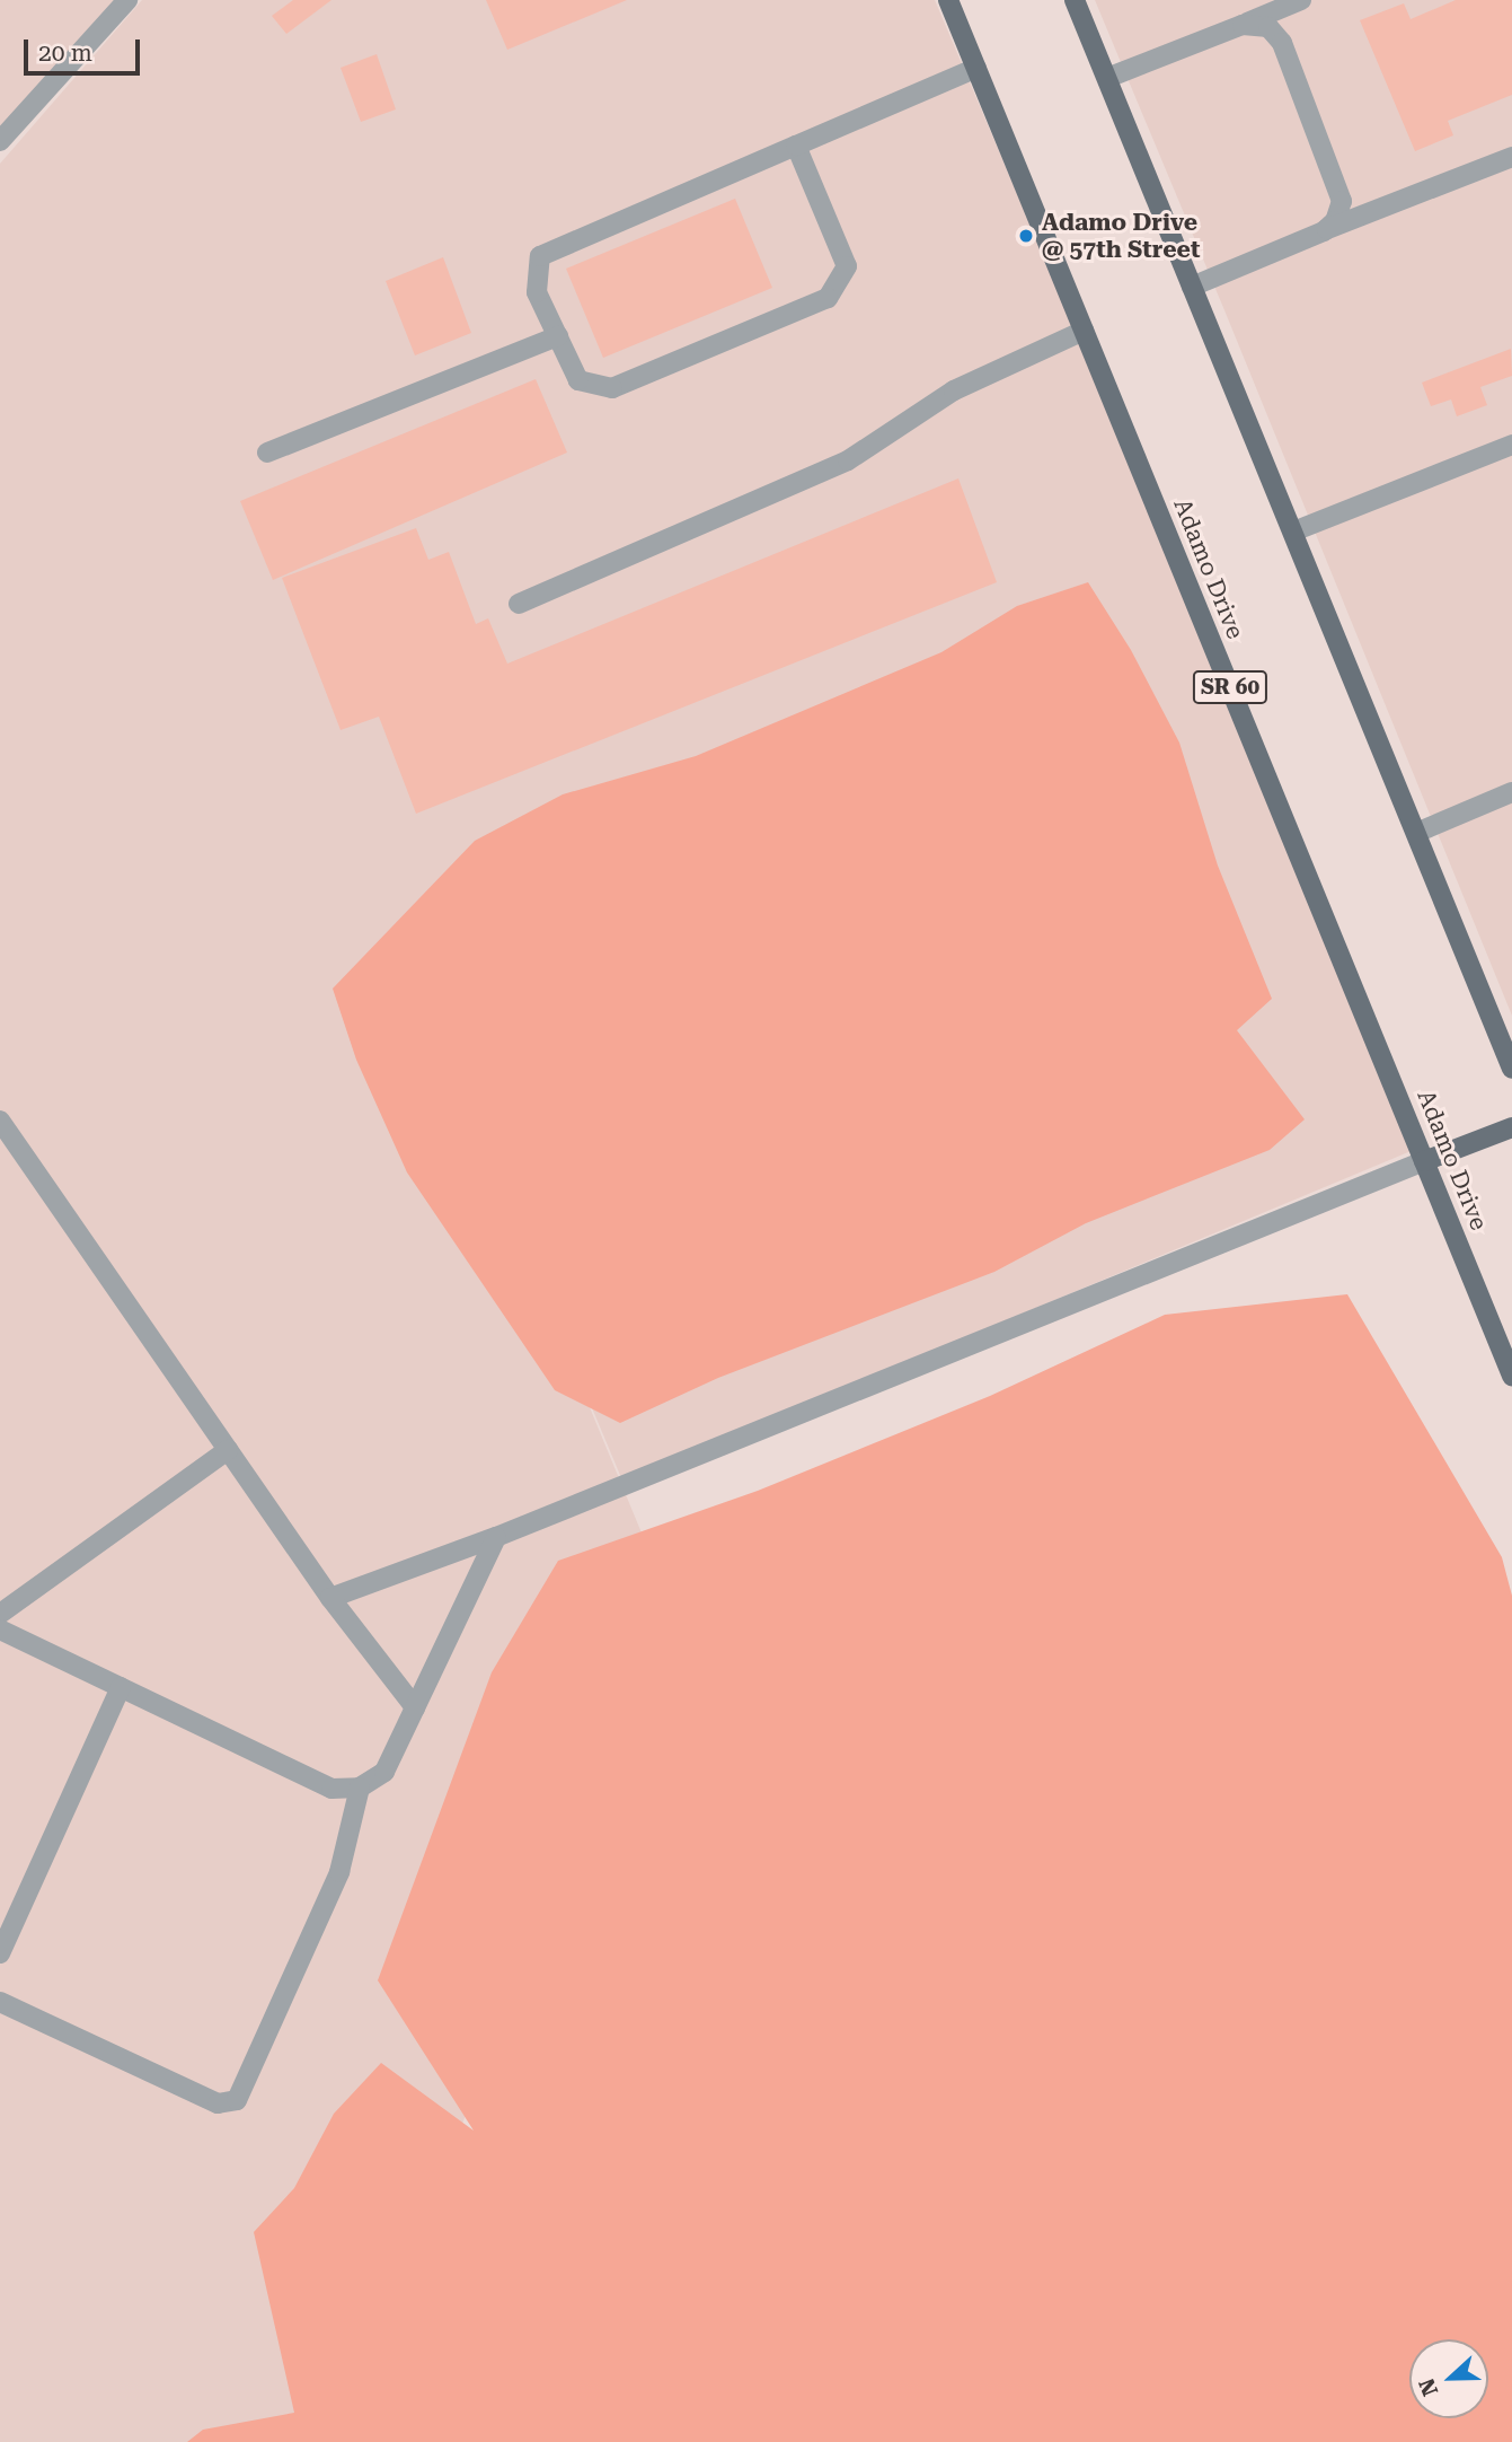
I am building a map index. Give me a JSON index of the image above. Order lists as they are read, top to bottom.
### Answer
{
  "streets": {
    "main road": ["Adamo Drive", "SR 60"]
  },
  "places": ["Adamo Drive @ 57th Street"],
  "scale_bar": "20 m",
  "north": "left"
}
